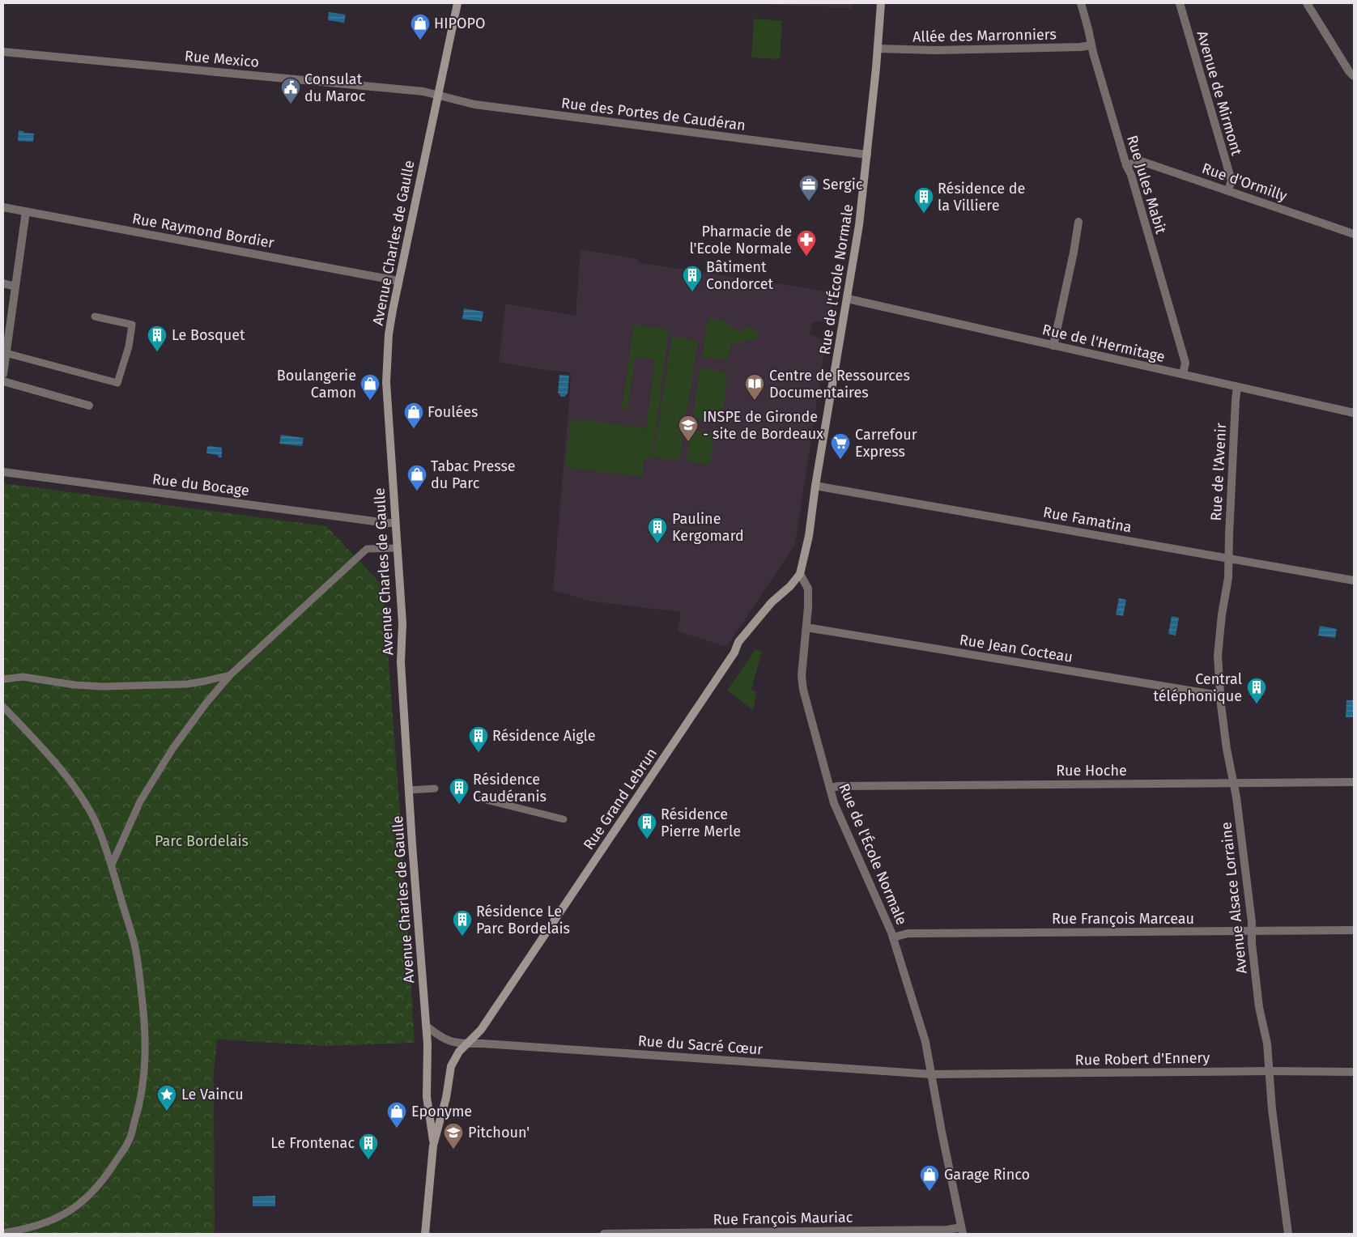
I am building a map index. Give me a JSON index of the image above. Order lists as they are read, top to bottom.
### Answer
{
  "streets": {
    "main road": ["Avenue Charles de Gaulle", "Rue de l'École Normale", "Rue Grand Lebrun"],
    "street": [
      "Allée des Marronniers",
      "Rue Mexico",
      "Avenue de Mirmont",
      "Rue des Portes de Caudéran",
      "Rue d'Ormilly",
      "Rue Jules Mabit",
      "Rue Raymond Bordier",
      "Rue de l'Hermitage",
      "Rue de l'Avenir",
      "Rue du Bocage",
      "Rue Famatina",
      "Rue Jean Cocteau",
      "Rue Hoche",
      "Avenue Alsace Lorraine",
      "Rue François Marceau",
      "Rue du Sacré Cœur",
      "Rue Robert d'Ennery",
      "Rue François Mauriac"
    ]
  },
  "crossings": [
    ["Allée des Marronniers", "Rue Jules Mabit"],
    ["Allée des Marronniers", "Rue de l'École Normale"],
    ["Rue Mexico", "Rue des Portes de Caudéran"],
    ["Rue Mexico", "Avenue Charles de Gaulle"],
    ["Avenue de Mirmont", "Rue d'Ormilly"],
    ["Rue des Portes de Caudéran", "Avenue Charles de Gaulle"],
    ["Rue des Portes de Caudéran", "Rue de l'École Normale"],
    ["Rue d'Ormilly", "Rue Jules Mabit"],
    ["Rue Jules Mabit", "Rue de l'Hermitage"],
    ["Rue Raymond Bordier", "Avenue Charles de Gaulle"],
    ["Avenue Charles de Gaulle", "Rue du Bocage"],
    ["Avenue Charles de Gaulle", "Rue Grand Lebrun"],
    ["Avenue Charles de Gaulle", "Rue du Sacré Cœur"],
    ["Rue de l'École Normale", "Rue de l'Hermitage"],
    ["Rue de l'École Normale", "Rue Famatina"],
    ["Rue de l'École Normale", "Rue Jean Cocteau"],
    ["Rue de l'École Normale", "Rue Hoche"],
    ["Rue de l'École Normale", "Rue Grand Lebrun"],
    ["Rue de l'École Normale", "Rue François Marceau"],
    ["Rue de l'École Normale", "Rue du Sacré Cœur"],
    ["Rue de l'École Normale", "Rue Robert d'Ennery"],
    ["Rue de l'École Normale", "Rue François Mauriac"],
    ["Rue de l'Hermitage", "Rue de l'Avenir"],
    ["Rue de l'Avenir", "Rue Famatina"],
    ["Rue de l'Avenir", "Avenue Alsace Lorraine"],
    ["Rue Famatina", "Avenue Alsace Lorraine"],
    ["Rue Jean Cocteau", "Avenue Alsace Lorraine"],
    ["Rue Hoche", "Avenue Alsace Lorraine"],
    ["Rue Grand Lebrun", "Rue du Sacré Cœur"],
    ["Avenue Alsace Lorraine", "Rue François Marceau"],
    ["Avenue Alsace Lorraine", "Rue Robert d'Ennery"],
    ["Rue du Sacré Cœur", "Rue Robert d'Ennery"]
  ],
  "parks": ["Parc Bordelais"],
  "places": {
    "shop": [
      "HIPOPO",
      "Boulangerie Camon",
      "Foulées",
      "Tabac Presse du Parc",
      "Eponyme",
      "Garage Rinco"
    ],
    "public building": ["Consulat du Maroc"],
    "office": ["Sergic"],
    "building": [
      "Résidence de la Villiere",
      "Bâtiment Condorcet",
      "Le Bosquet",
      "Pauline Kergomard",
      "Central téléphonique",
      "Résidence Aigle",
      "Résidence Caudéranis",
      "Résidence Pierre Merle",
      "Résidence Le Parc Bordelais",
      "Le Frontenac"
    ],
    "pharmacy": ["Pharmacie de l'Ecole Normale"],
    "library": ["Centre de Ressources Documentaires"],
    "school or university": ["INSPE de Gironde - site de Bordeaux", "Pitchoun'"],
    "supermarket": ["Carrefour Express"],
    "place": ["Le Vaincu"]
  }
}
